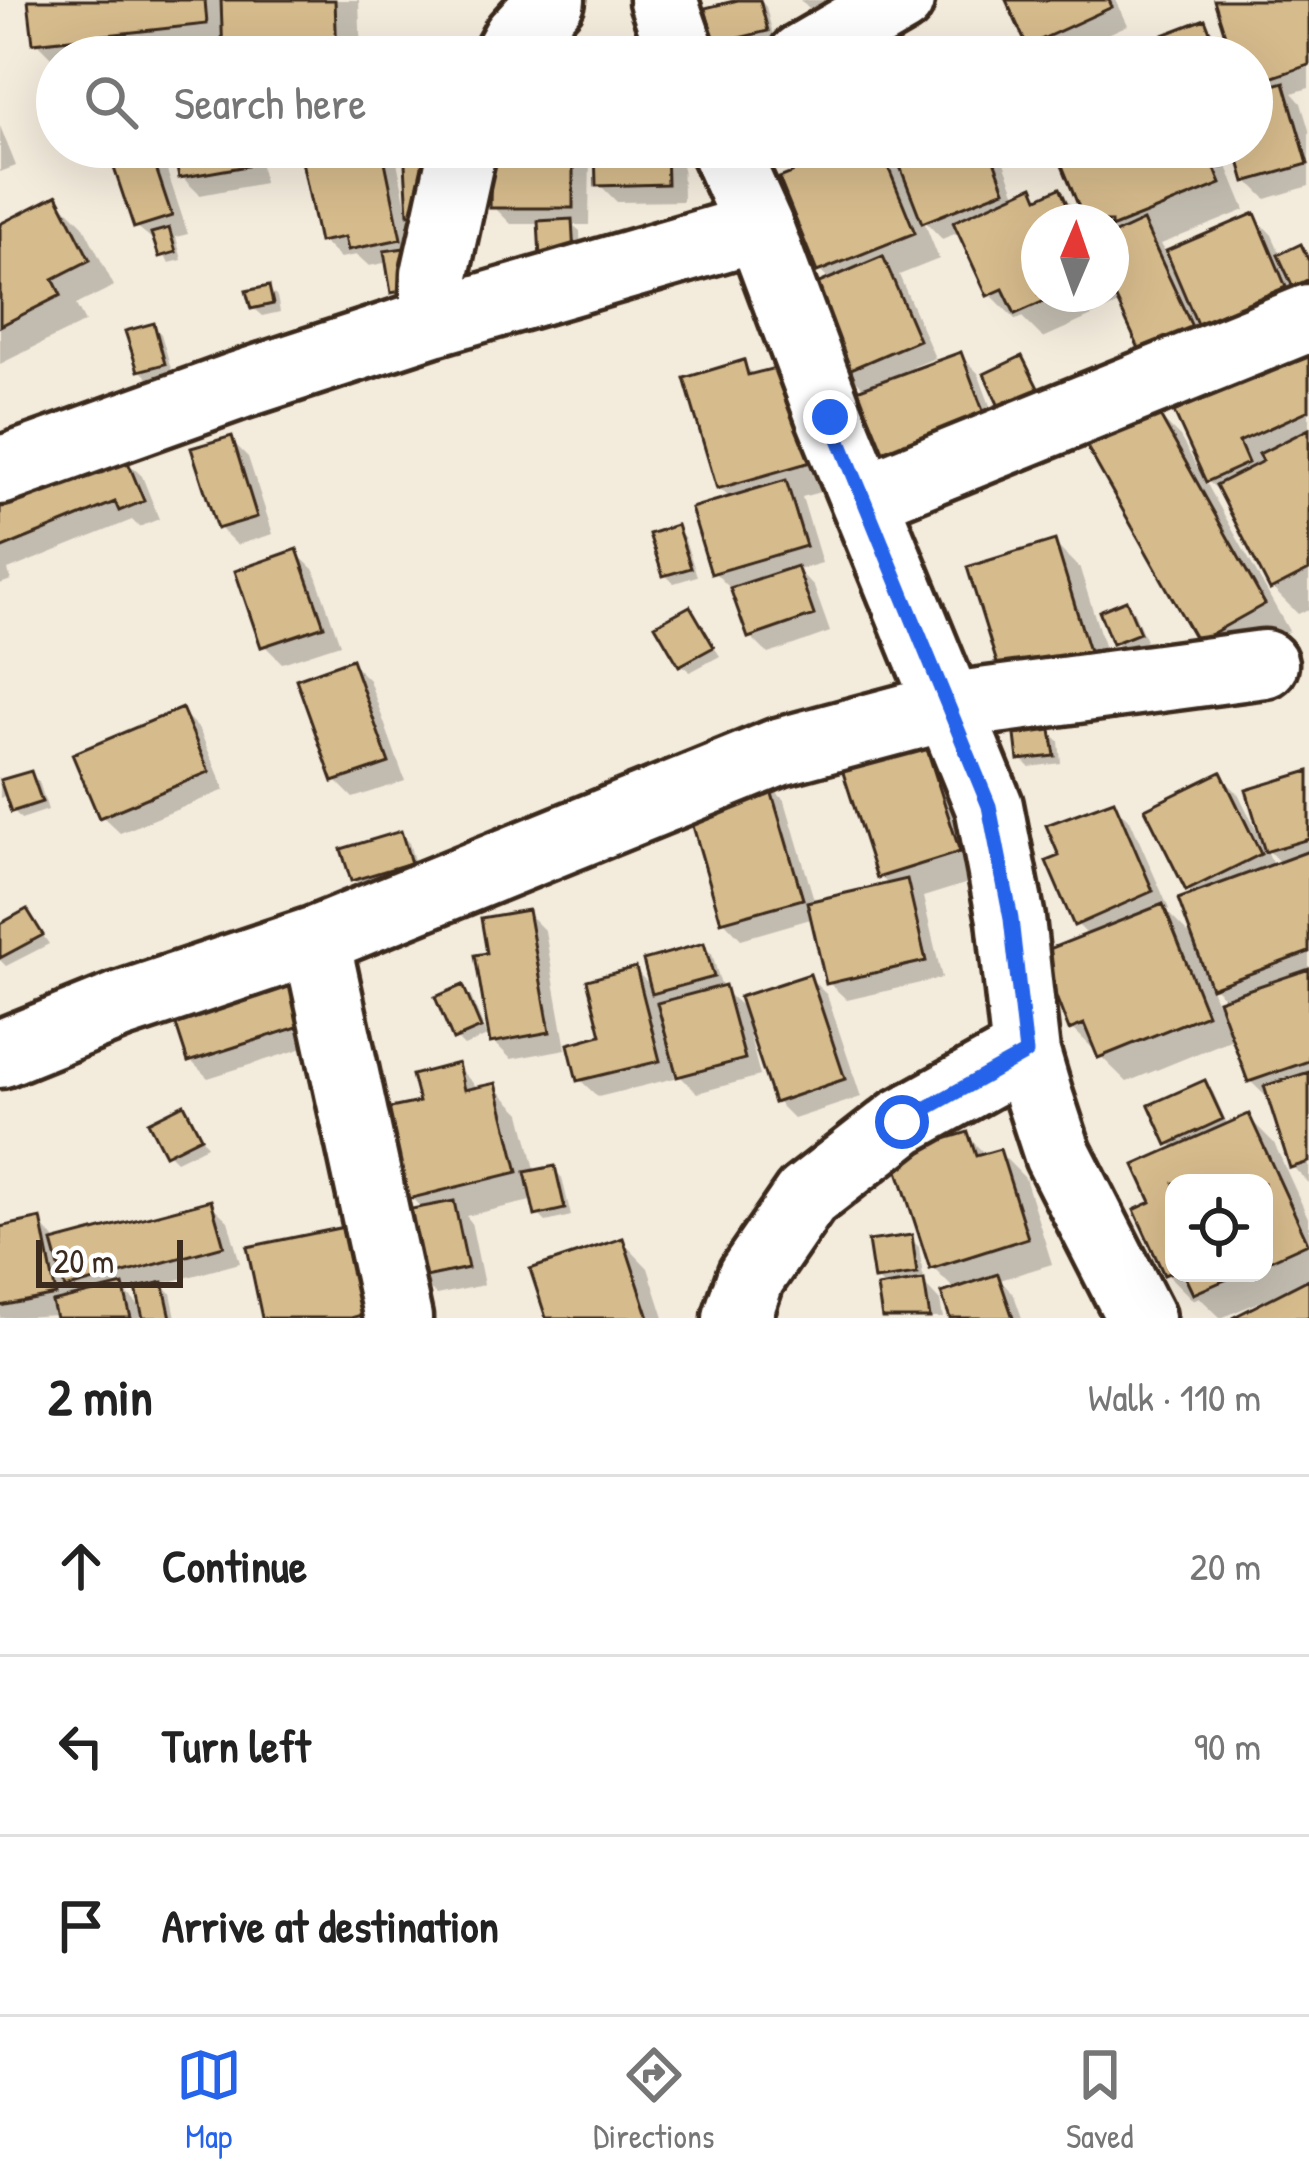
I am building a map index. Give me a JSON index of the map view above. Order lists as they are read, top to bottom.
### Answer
{
  "scale_bar": "20 m",
  "north": "top",
  "page": {
    "search": "Search here",
    "scale": "20 m",
    "heading": ["2 min", "Walk · 110 m"],
    "list": [
      ["Continue", "20 m"],
      ["Turn left", "90 m"],
      "Arrive at destination"
    ],
    "nav": ["Map", "Directions", "Saved"]
  }
}
